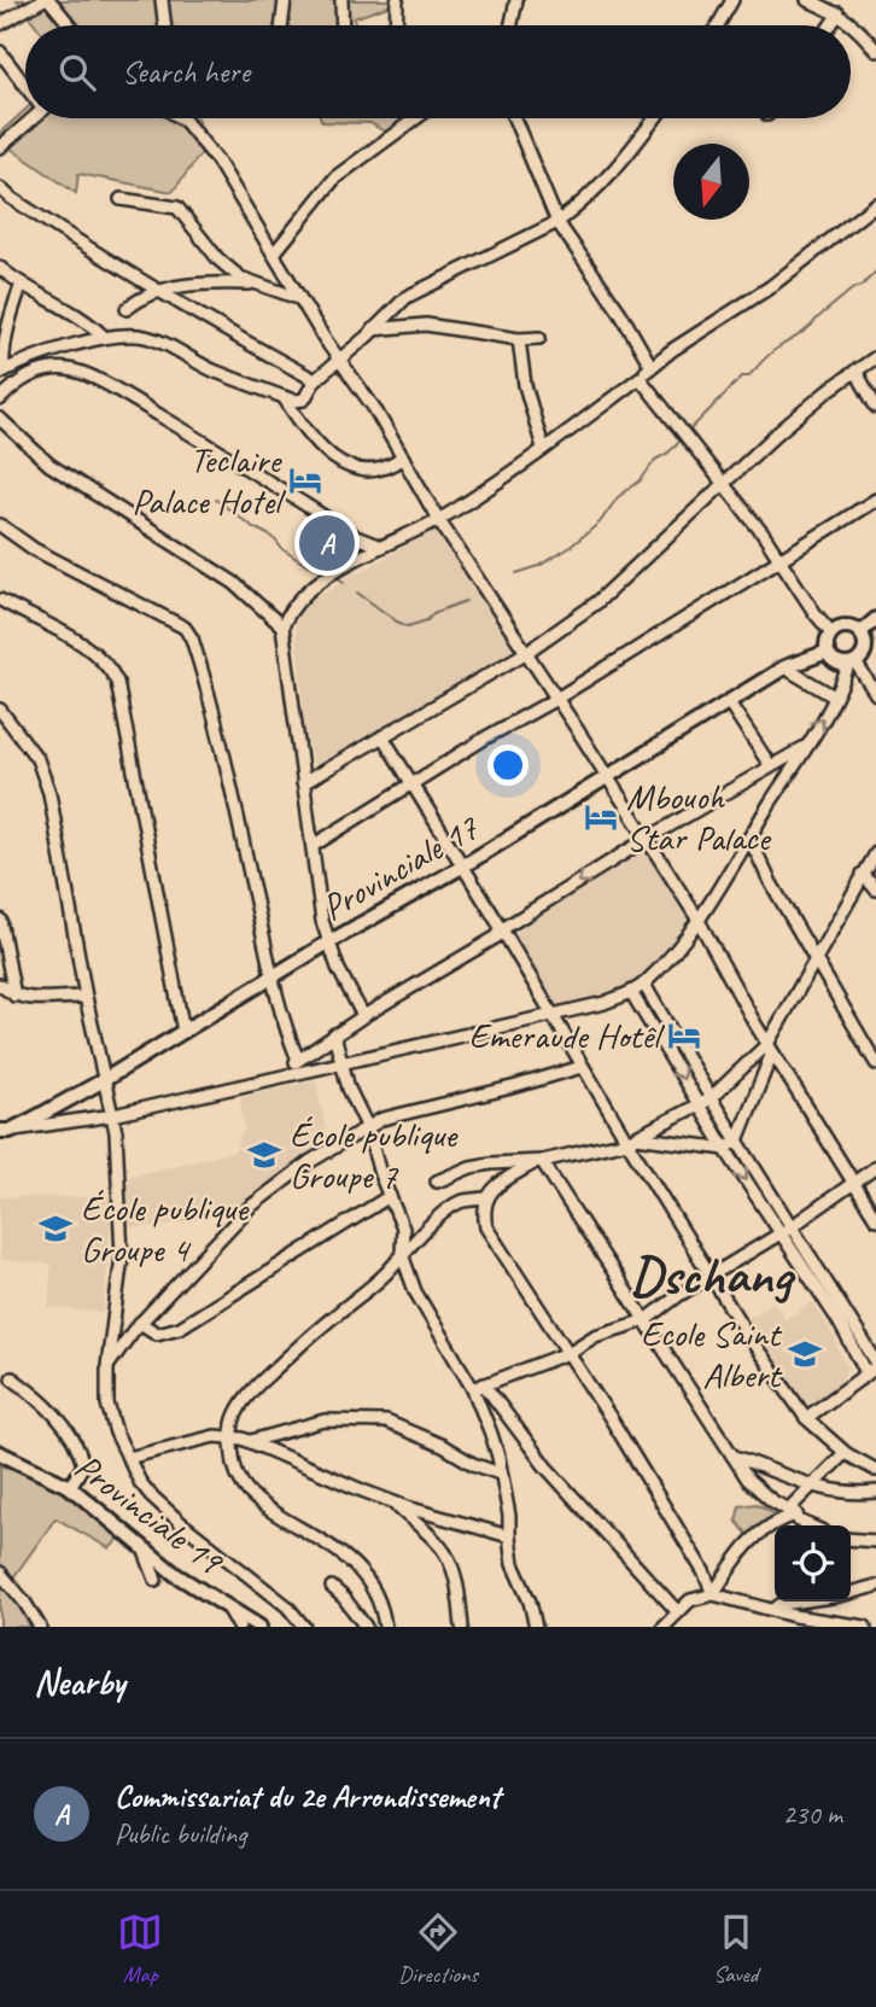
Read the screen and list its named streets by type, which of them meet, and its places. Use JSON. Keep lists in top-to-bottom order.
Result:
{
  "streets": {
    "main road": ["Provinciale 17", "Provinciale 19"]
  },
  "districts": ["Dschang"],
  "places": {
    "hotel": ["Teclaire Palace Hotel", "Mbouoh Star Palace", "Emeraude Hotêl"],
    "school or university": ["École publique Groupe 7", "École publique Groupe 4", "Ecole Saint Albert"]
  },
  "north": "bottom",
  "page": {
    "search": "Search here",
    "pins": "A",
    "heading": "Nearby",
    "list": [
      {
        "mark": "A",
        "name": "Commissariat du 2e Arrondissement",
        "note": "Public building",
        "value": "230 m"
      }
    ],
    "nav": ["Map", "Directions", "Saved"]
  }
}
